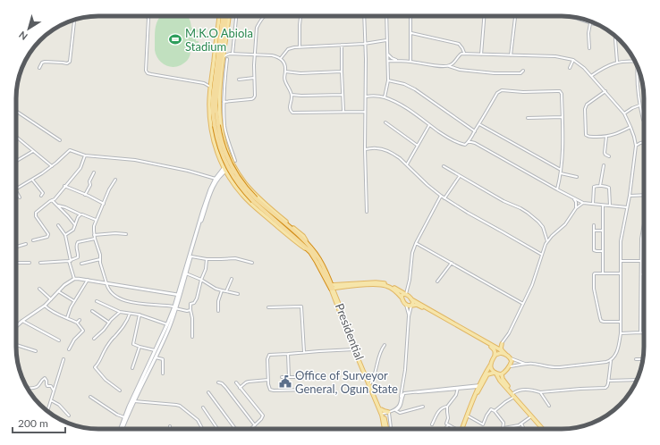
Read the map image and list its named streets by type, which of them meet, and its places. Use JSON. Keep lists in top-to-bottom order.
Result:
{
  "streets": {
    "main road": ["Presidential"]
  },
  "places": {
    "sports": ["M.K.O Abiola Stadium"],
    "public building": ["Office of Surveyor General, Ogun State"]
  },
  "scale_bar": "200 m",
  "north": "bottom left"
}
